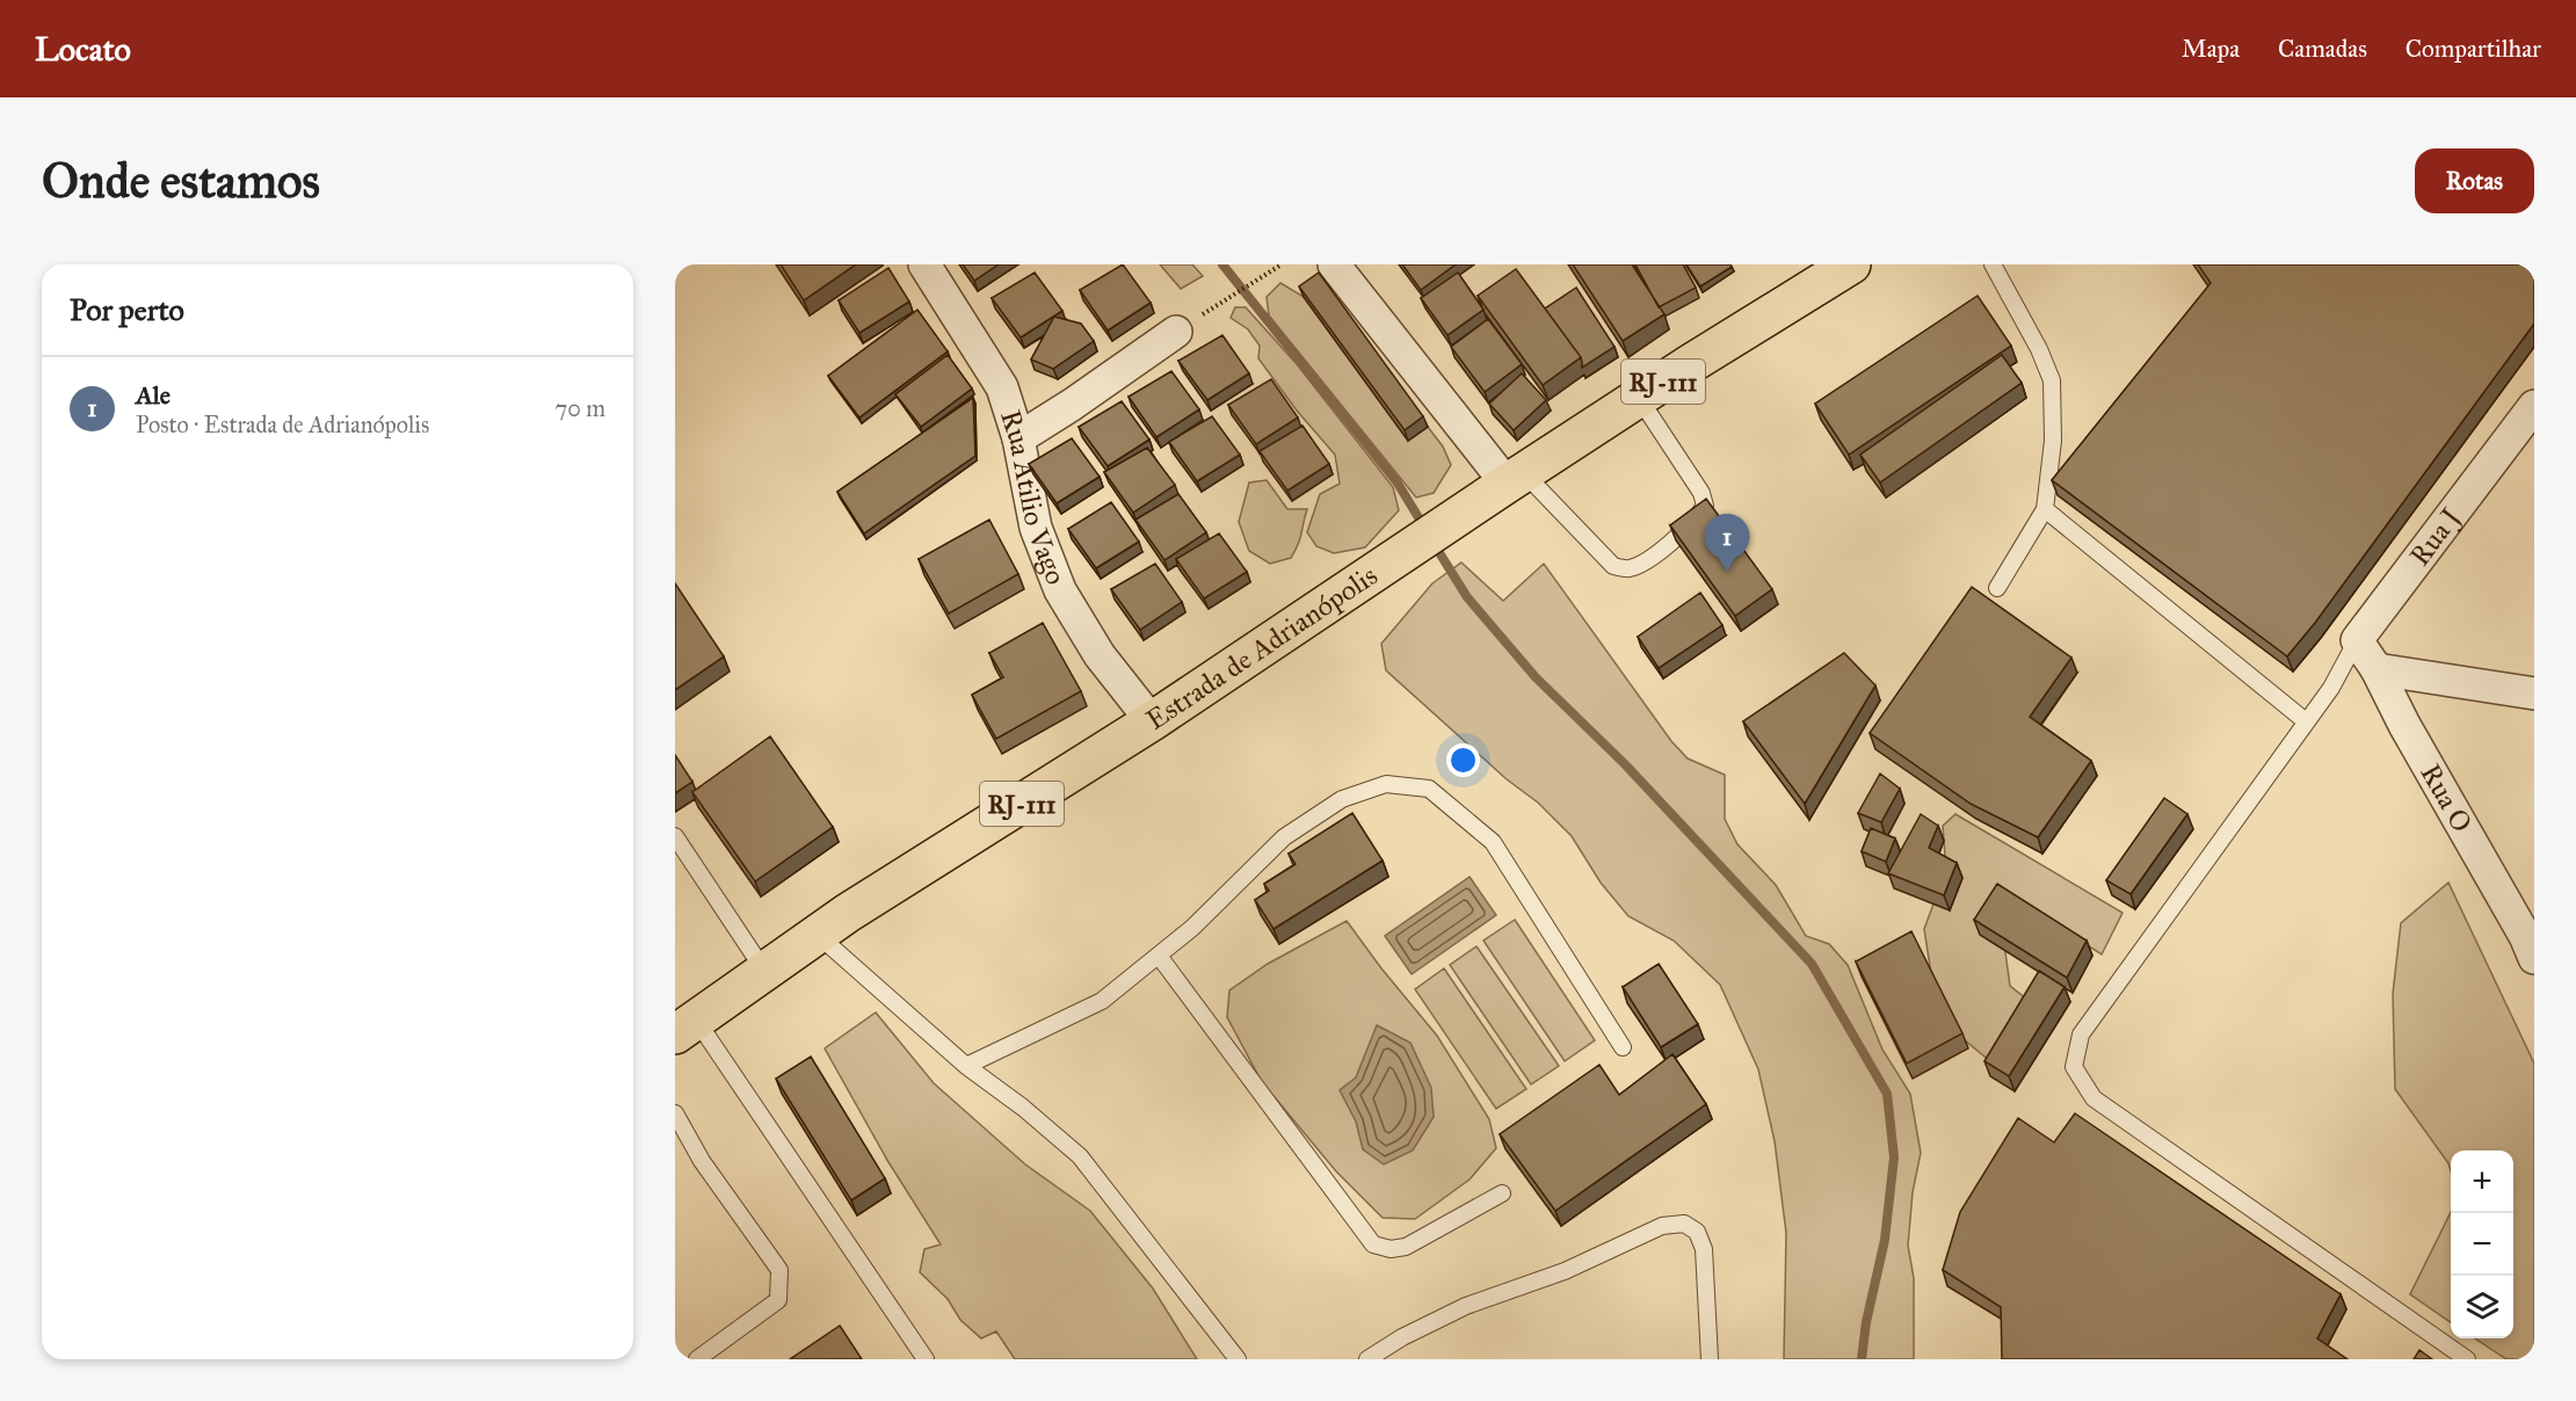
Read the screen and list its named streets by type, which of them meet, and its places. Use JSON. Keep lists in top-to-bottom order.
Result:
{
  "streets": {
    "main road": ["RJ-111", "Estrada de Adrianópolis"],
    "street": ["Rua Atilio Vago", "Rua J", "Rua O"]
  },
  "crossings": [
    ["Rua Atilio Vago", "Estrada de Adrianópolis"]
  ],
  "page": {
    "header": "Locato",
    "nav": ["Mapa", "Camadas", "Compartilhar"],
    "buttons": "Rotas",
    "title": "Onde estamos",
    "heading": "Por perto",
    "list": [
      {
        "mark": "1",
        "name": "Ale",
        "note": "Posto · Estrada de Adrianópolis",
        "value": "70 m"
      }
    ],
    "pins": "1",
    "map_buttons": ["+", "−"]
  }
}
